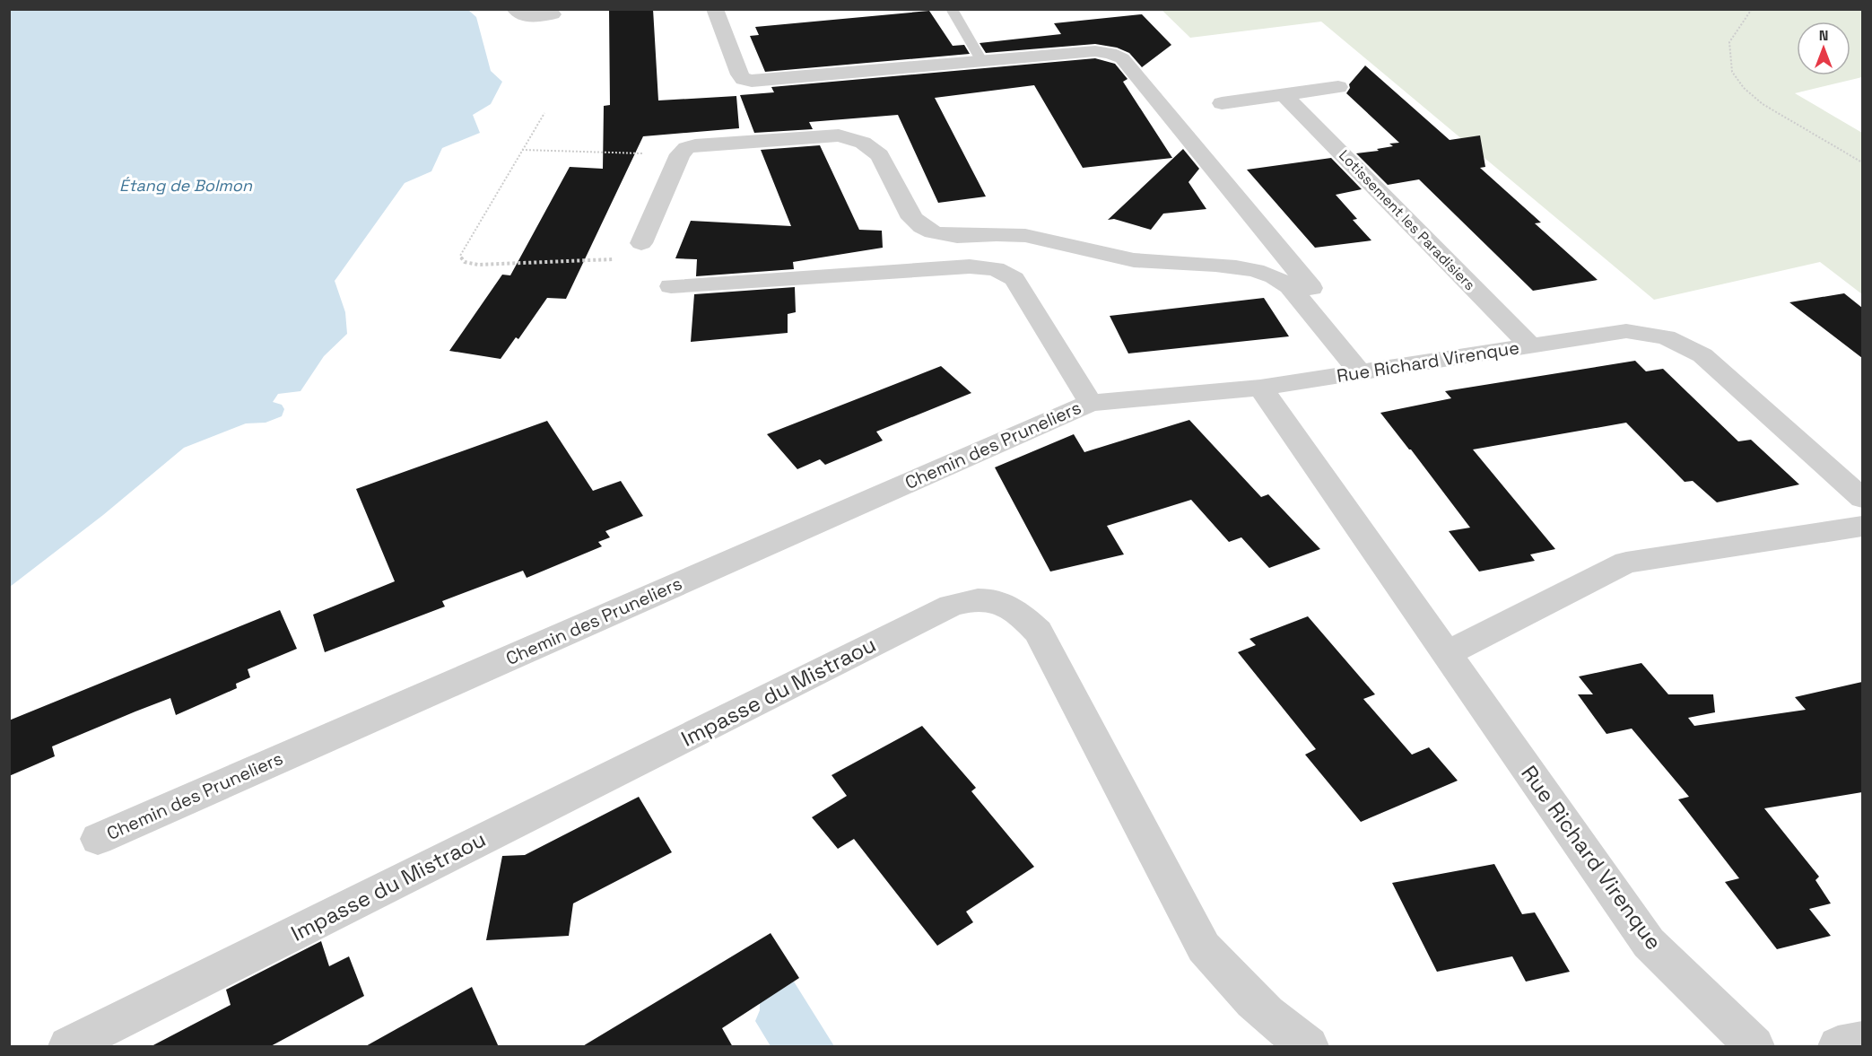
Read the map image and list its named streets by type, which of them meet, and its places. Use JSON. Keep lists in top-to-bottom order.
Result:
{
  "streets": {
    "street": [
      "Lotissement les Paradisiers",
      "Rue Richard Virenque",
      "Chemin des Pruneliers",
      "Impasse du Mistraou"
    ]
  },
  "crossings": [
    ["Lotissement les Paradisiers", "Rue Richard Virenque"],
    ["Rue Richard Virenque", "Chemin des Pruneliers"]
  ],
  "water": ["Étang de Bolmon"],
  "north": "top"
}
